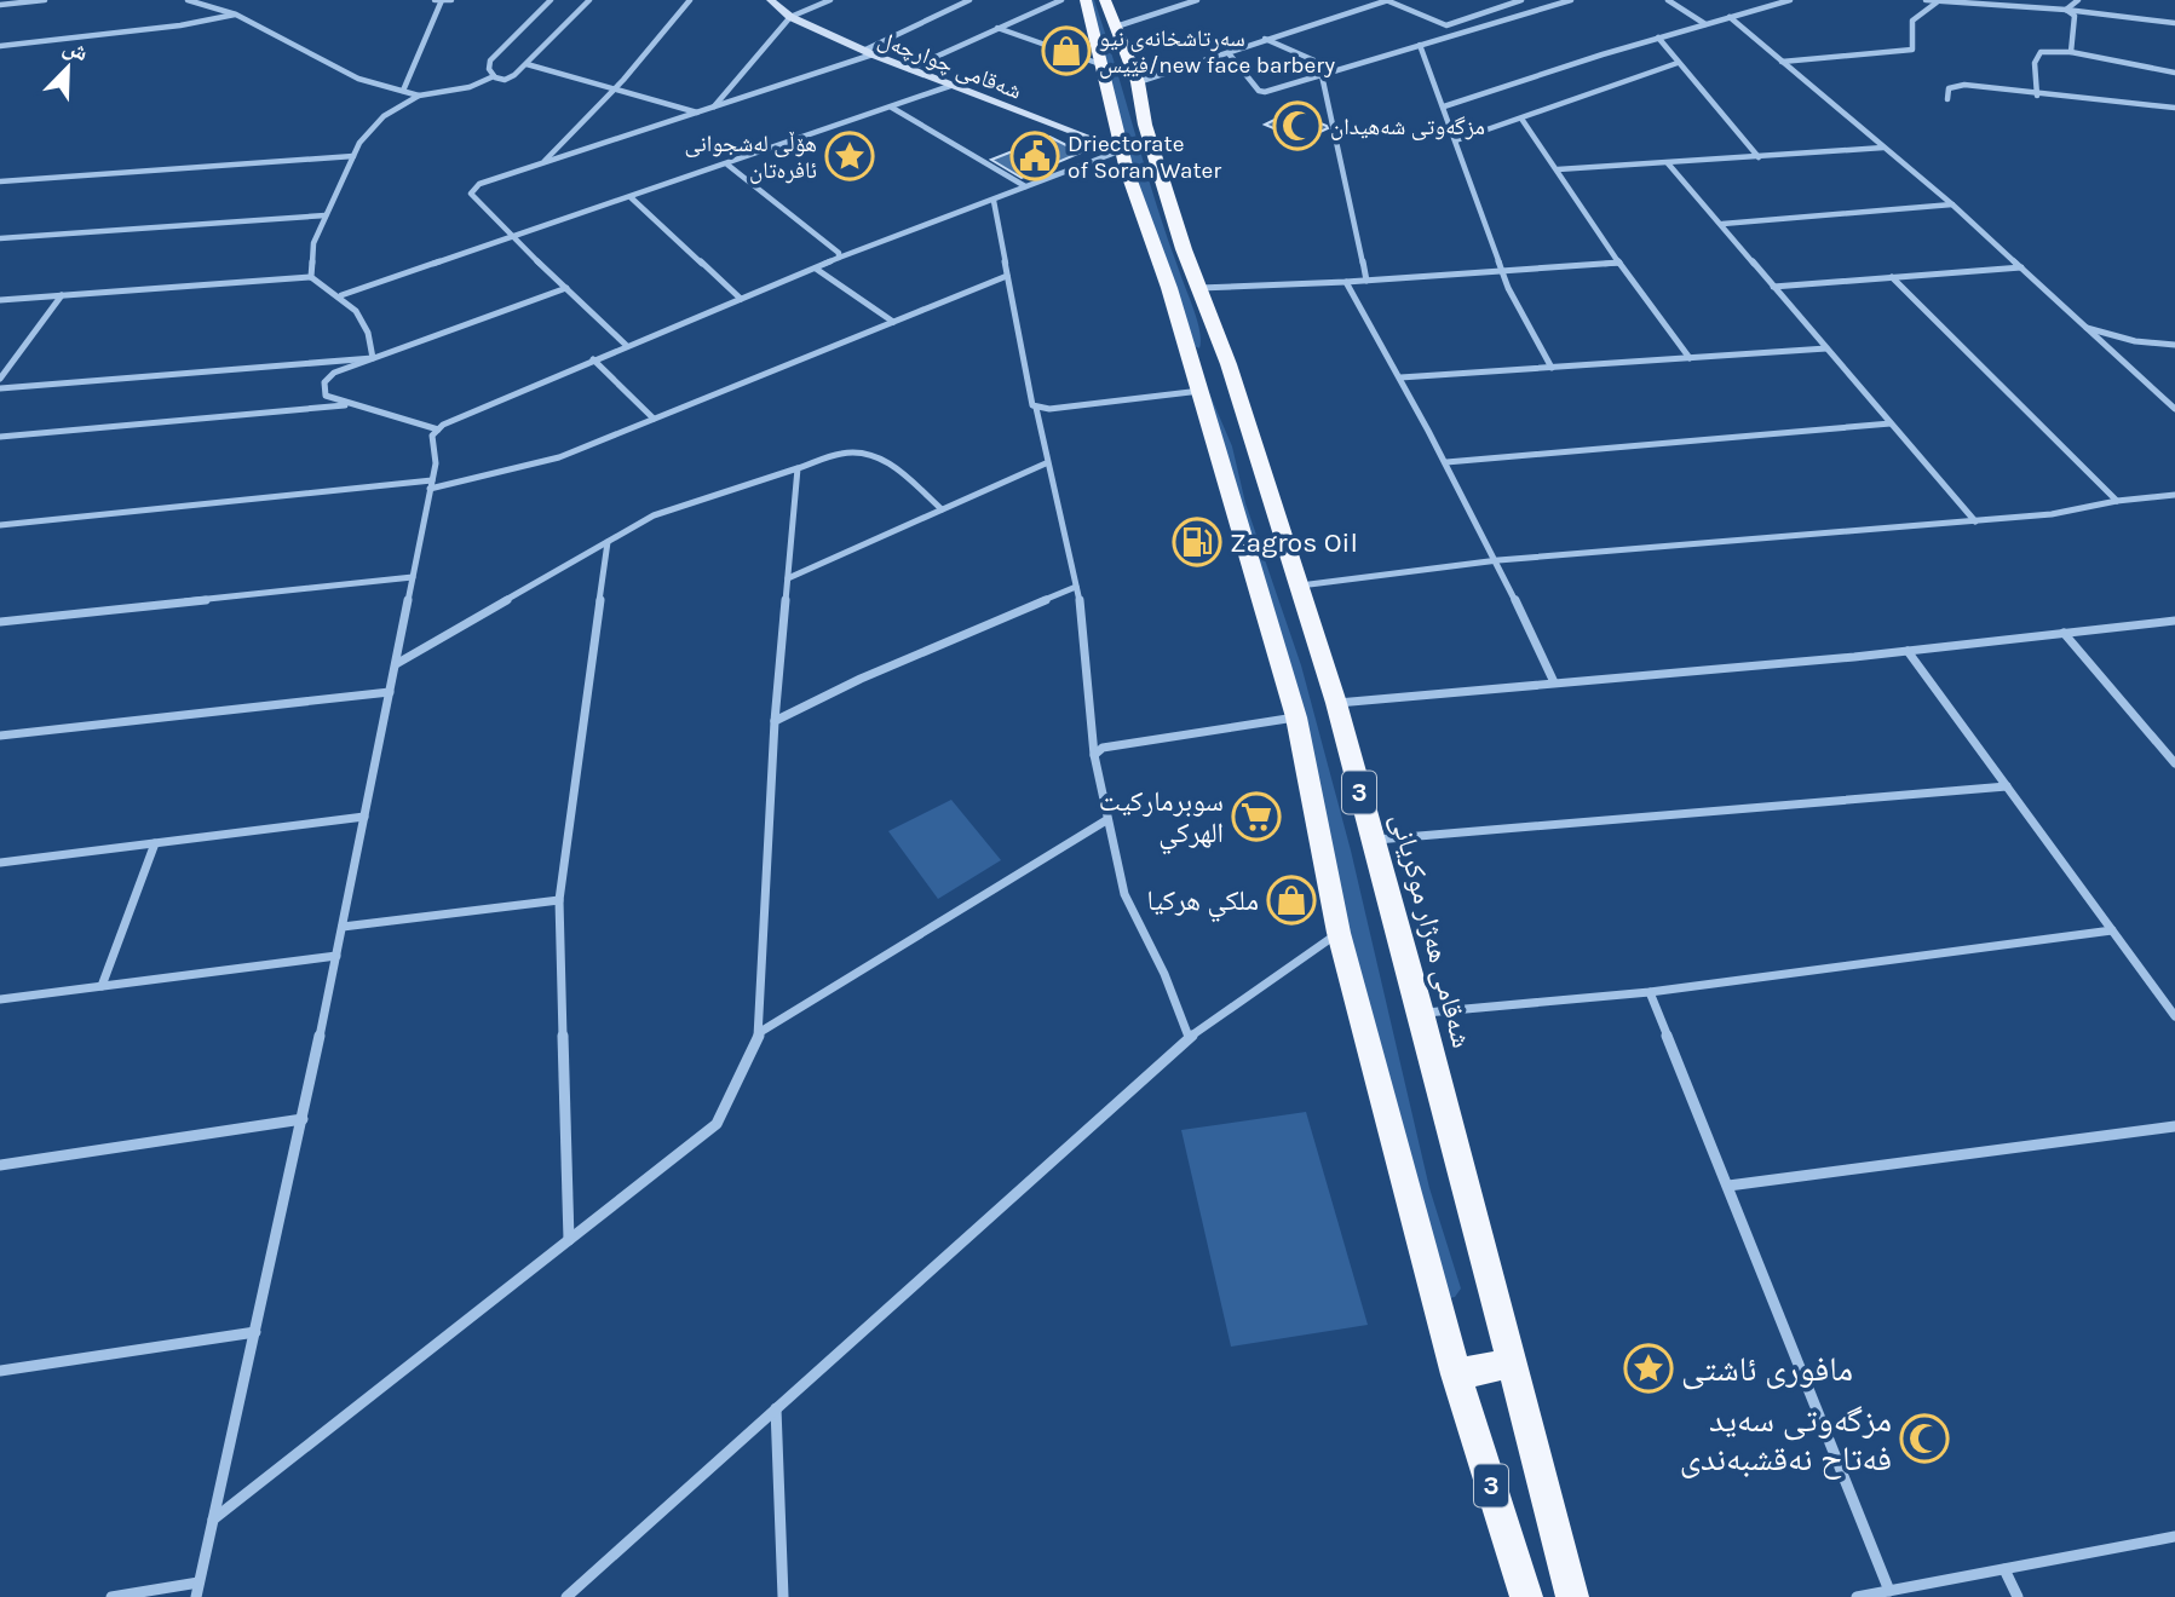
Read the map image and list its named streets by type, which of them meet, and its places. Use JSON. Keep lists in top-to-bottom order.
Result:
{
  "streets": {
    "highway": ["3", "شەقامی ھەژار موکریانی"],
    "main road": ["شەقامی چوارچەل"]
  },
  "crossings": [
    ["شەقامی چوارچەل", "3"]
  ],
  "places": {
    "shop": ["سەرتاشخانەی نیو فێیس/new face barbery", "ملكي هركيا"],
    "mosque": ["مزگەوتی شەهیدان", "مزگەوتی سەید فەتاح نەقشبەندی"],
    "place": ["هۆڵی لەشجوانی ئافرەتان", "مافوری ئاشتی"],
    "public building": ["Driectorate of Soran Water"],
    "fuel station": ["Zagros Oil"],
    "supermarket": ["سوبرماركيت الهركي"]
  },
  "north": "top right"
}
